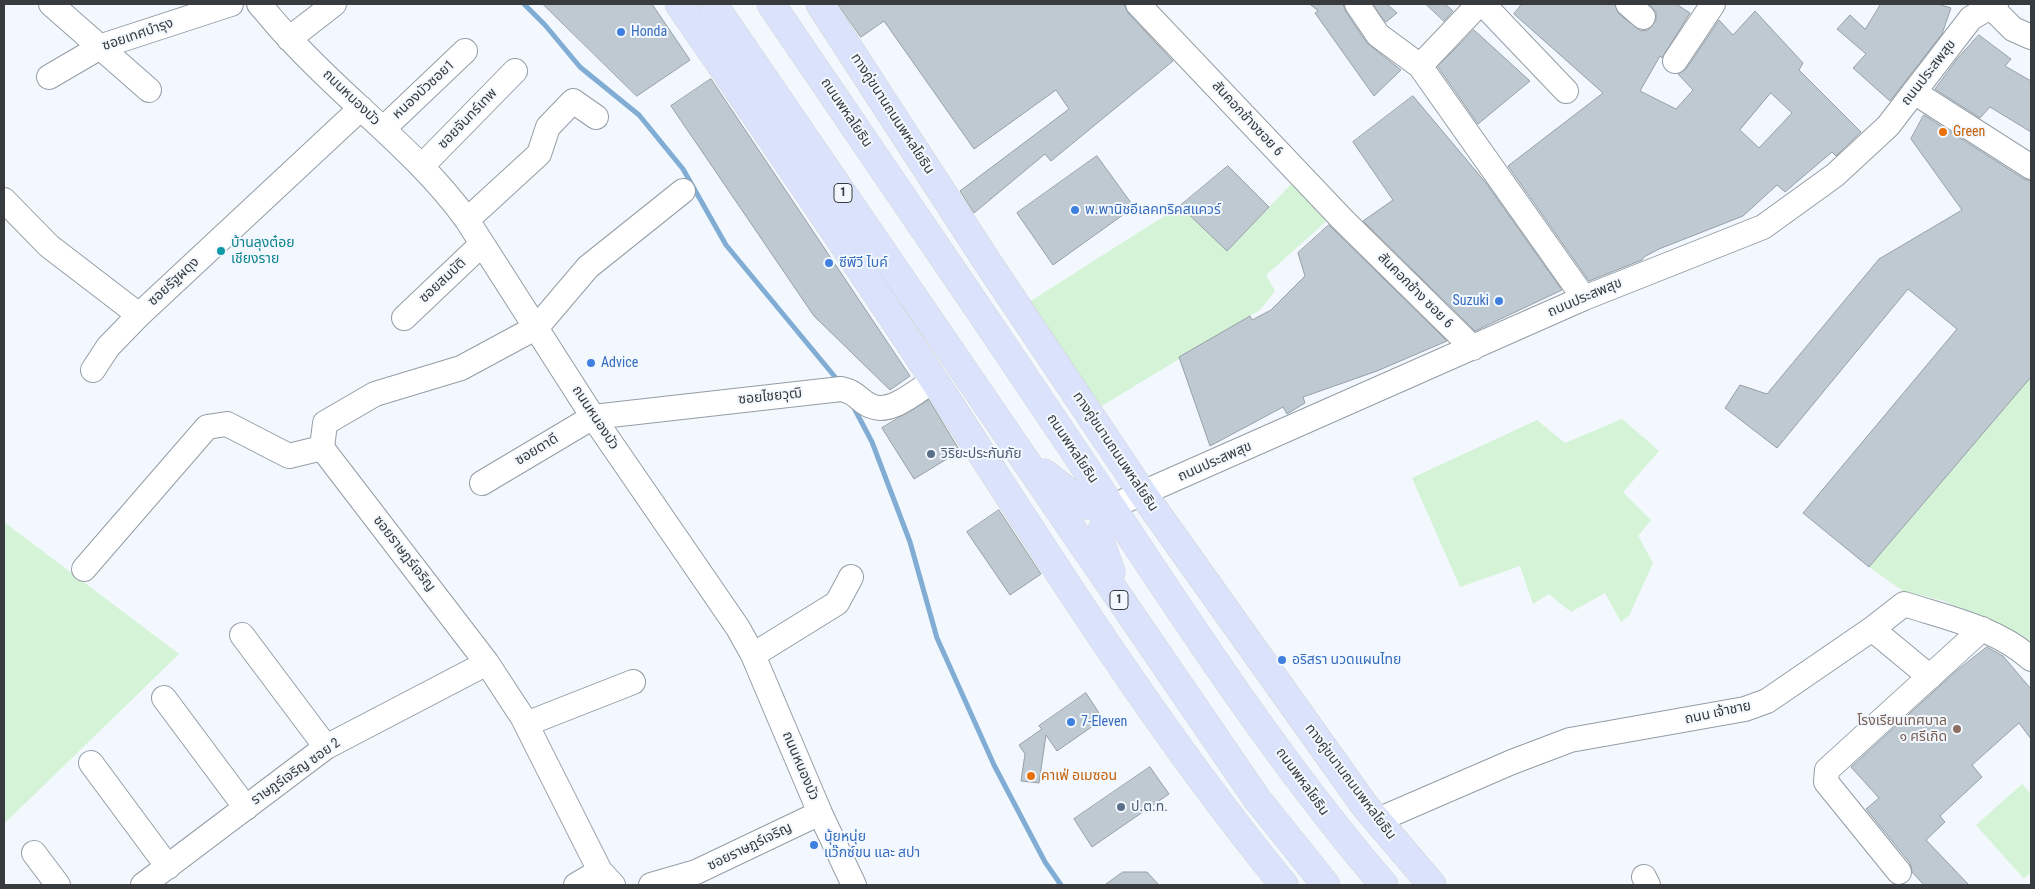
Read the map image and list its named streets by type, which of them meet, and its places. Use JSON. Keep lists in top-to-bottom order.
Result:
{
  "streets": {
    "main road": ["ถนนพหลโยธิน", "ทางคู่ขนานถนนพหลโยธิน", "1"],
    "street": [
      "ซอยเทศบำรุง",
      "ถนนประสพสุข",
      "หนองบัวซอย1",
      "ถนนหนองบัว",
      "ซอยจันทร์เทพ",
      "สันคอกช้างซอย 6",
      "ซอยสมบัติ",
      "ซอยรัฐผดุง",
      "สันคอกช้าง ซอย 6",
      "ซอยไชยวุฒิ",
      "ซอยตาดี",
      "ซอยราษฎร์เจริญ",
      "ถนน เจ้าชาย",
      "ราษฎร์เจริญ ซอย 2"
    ]
  },
  "crossings": [
    ["ถนนประสพสุข", "ถนนพหลโยธิน"],
    ["ถนนประสพสุข", "ทางคู่ขนานถนนพหลโยธิน"],
    ["ถนนประสพสุข", "สันคอกช้าง ซอย 6"],
    ["หนองบัวซอย1", "ถนนหนองบัว"],
    ["ถนนหนองบัว", "ซอยจันทร์เทพ"],
    ["ถนนหนองบัว", "ซอยสมบัติ"],
    ["ถนนหนองบัว", "ซอยรัฐผดุง"],
    ["ถนนหนองบัว", "ซอยไชยวุฒิ"],
    ["ถนนหนองบัว", "ซอยตาดี"],
    ["ถนนหนองบัว", "ซอยราษฎร์เจริญ"],
    ["ทางคู่ขนานถนนพหลโยธิน", "ถนน เจ้าชาย"],
    ["สันคอกช้างซอย 6", "สันคอกช้าง ซอย 6"],
    ["1", "ซอยไชยวุฒิ"],
    ["ซอยไชยวุฒิ", "ซอยตาดี"],
    ["ซอยราษฎร์เจริญ", "ราษฎร์เจริญ ซอย 2"]
  ],
  "places": [
    "Honda",
    "Green",
    "พ.พานิชอีเลคทริคสแควร์",
    "บ้านลุงต๋อย เชียงราย",
    "ซีพีวี ไบค์",
    "Suzuki",
    "Advice",
    "วิริยะประกันภัย",
    "อริสรา นวดแผนไทย",
    "7-Eleven",
    "โรงเรียนเทศบาล ๑ ศรีเกิด",
    "คาเฟ่ อเมซอน",
    "ป.ต.ท.",
    "นุ้ยหนุ่ย แว๊กซ์ขน และ สปา"
  ]
}
